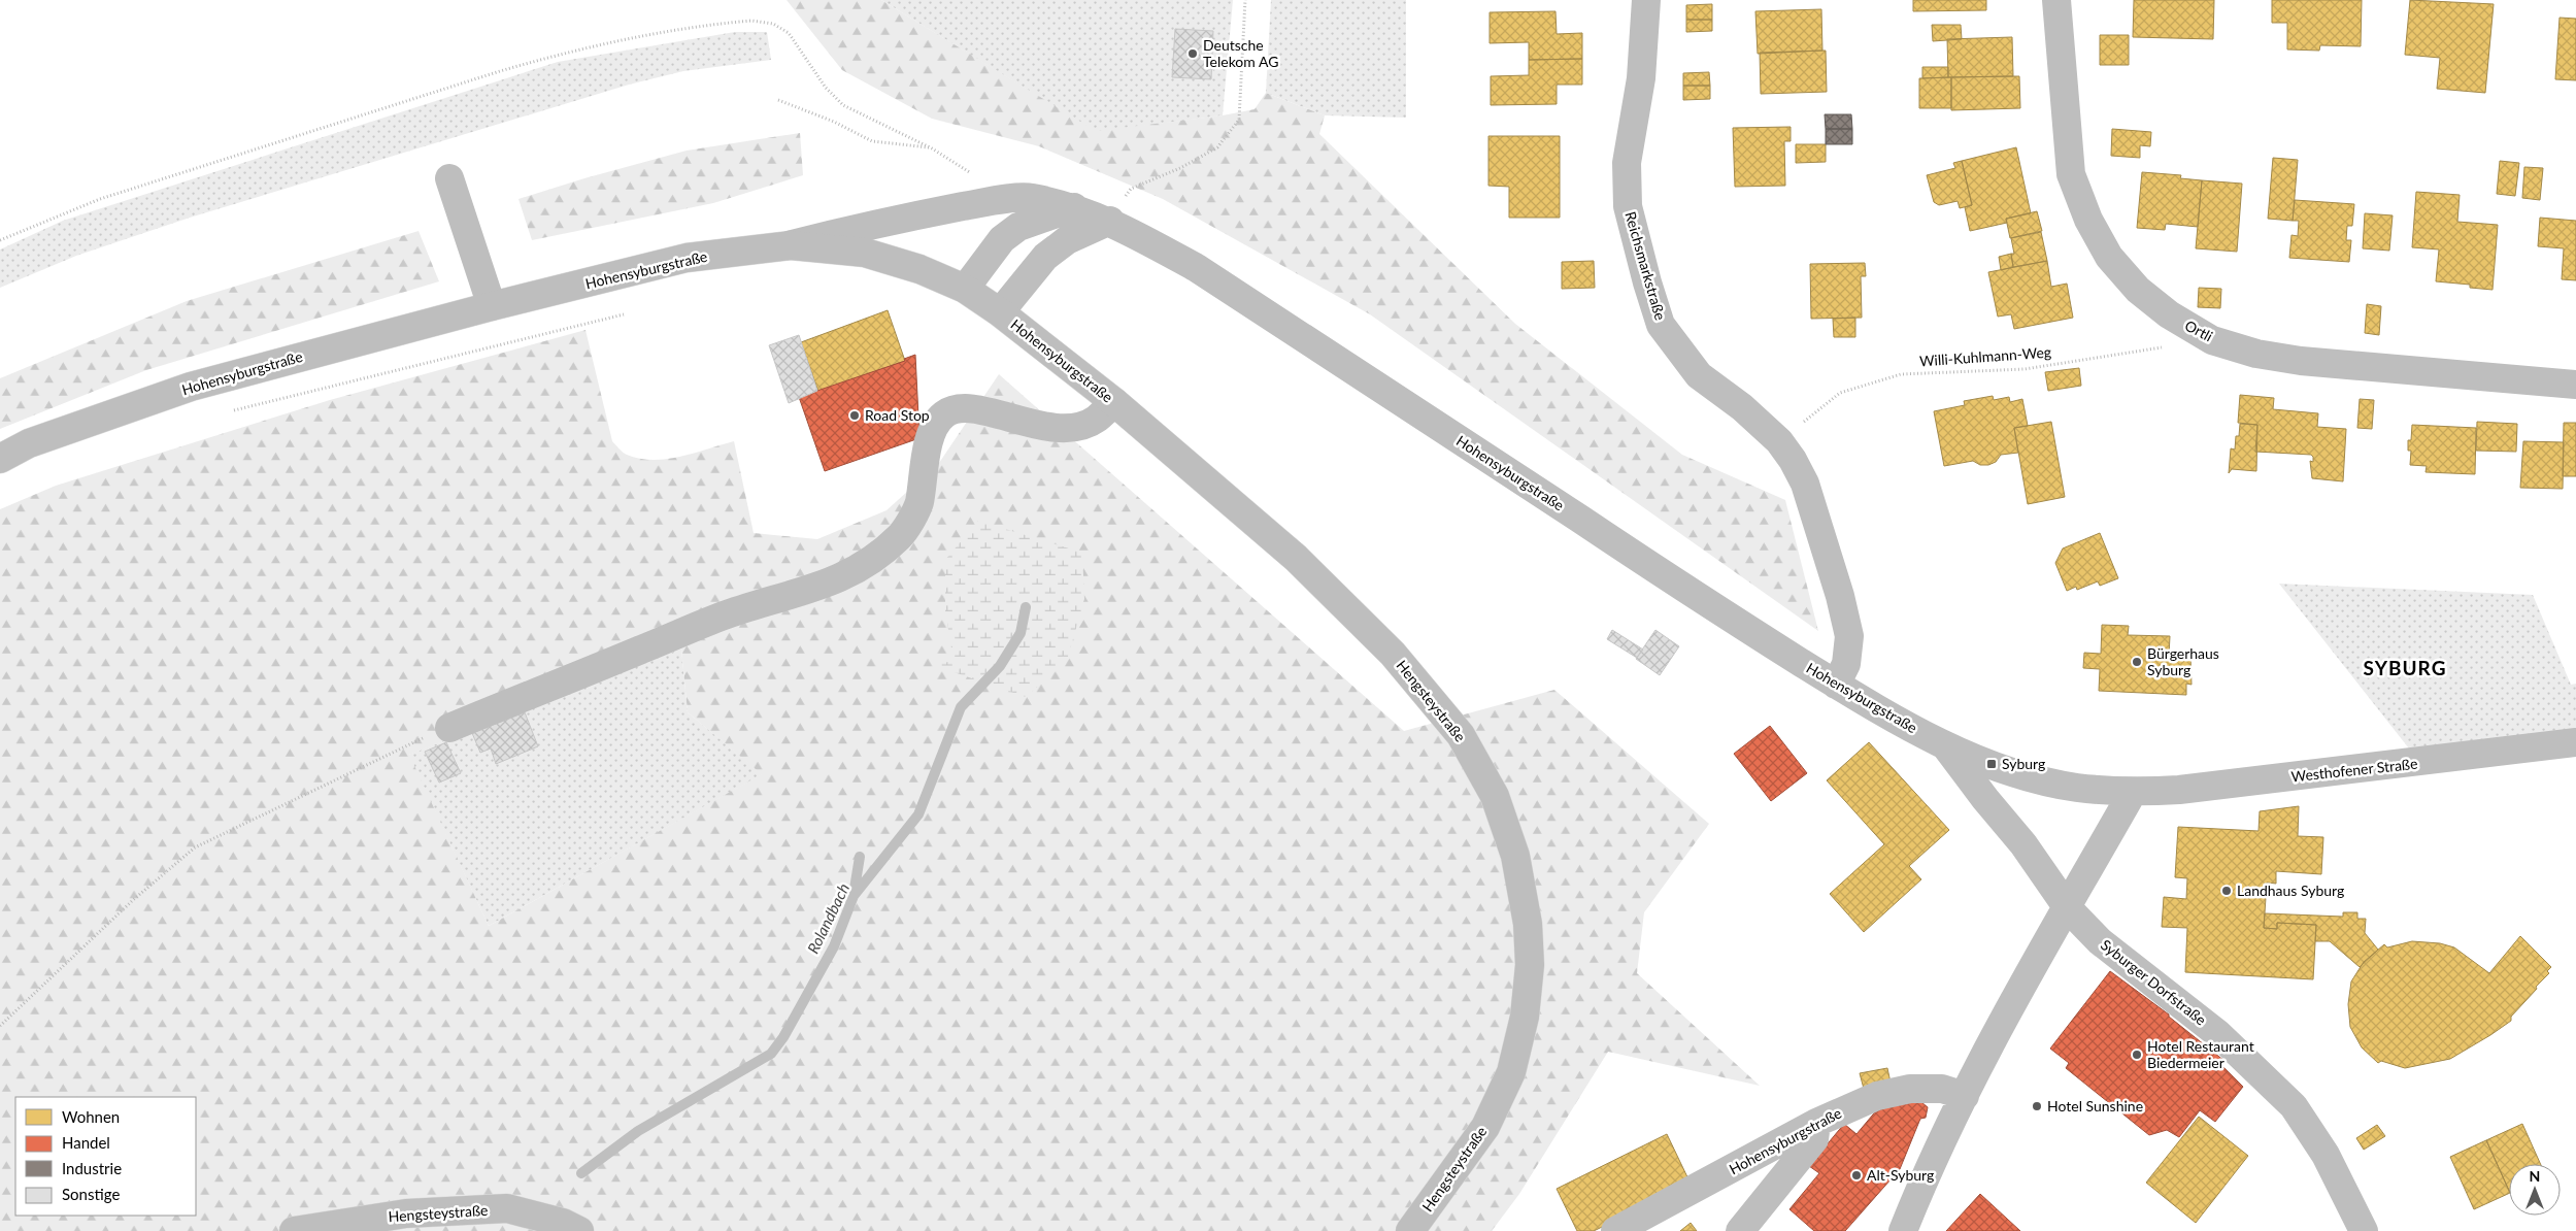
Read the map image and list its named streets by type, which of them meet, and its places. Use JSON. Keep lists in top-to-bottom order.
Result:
{
  "streets": {
    "street": [
      "Reichsmarkstraße",
      "Hohensyburgstraße",
      "Ortli",
      "Hengsteystraße",
      "Westhofener Straße",
      "Syburger Dorfstraße"
    ],
    "path": ["Willi-Kuhlmann-Weg"]
  },
  "crossings": [
    ["Reichsmarkstraße", "Hohensyburgstraße"],
    ["Reichsmarkstraße", "Willi-Kuhlmann-Weg"],
    ["Hohensyburgstraße", "Hengsteystraße"],
    ["Hohensyburgstraße", "Westhofener Straße"],
    ["Hohensyburgstraße", "Syburger Dorfstraße"]
  ],
  "districts": ["SYBURG"],
  "water": ["Rolandbach"],
  "places": {
    "other": [
      "Deutsche Telekom AG",
      "Road Stop",
      "Bürgerhaus Syburg",
      "Landhaus Syburg",
      "Hotel Restaurant Biedermeier",
      "Hotel Sunshine",
      "Alt-Syburg"
    ],
    "transit": ["Syburg"]
  },
  "legend": [
    "Wohnen",
    "Handel",
    "Industrie",
    "Sonstige"
  ],
  "north": "top"
}
